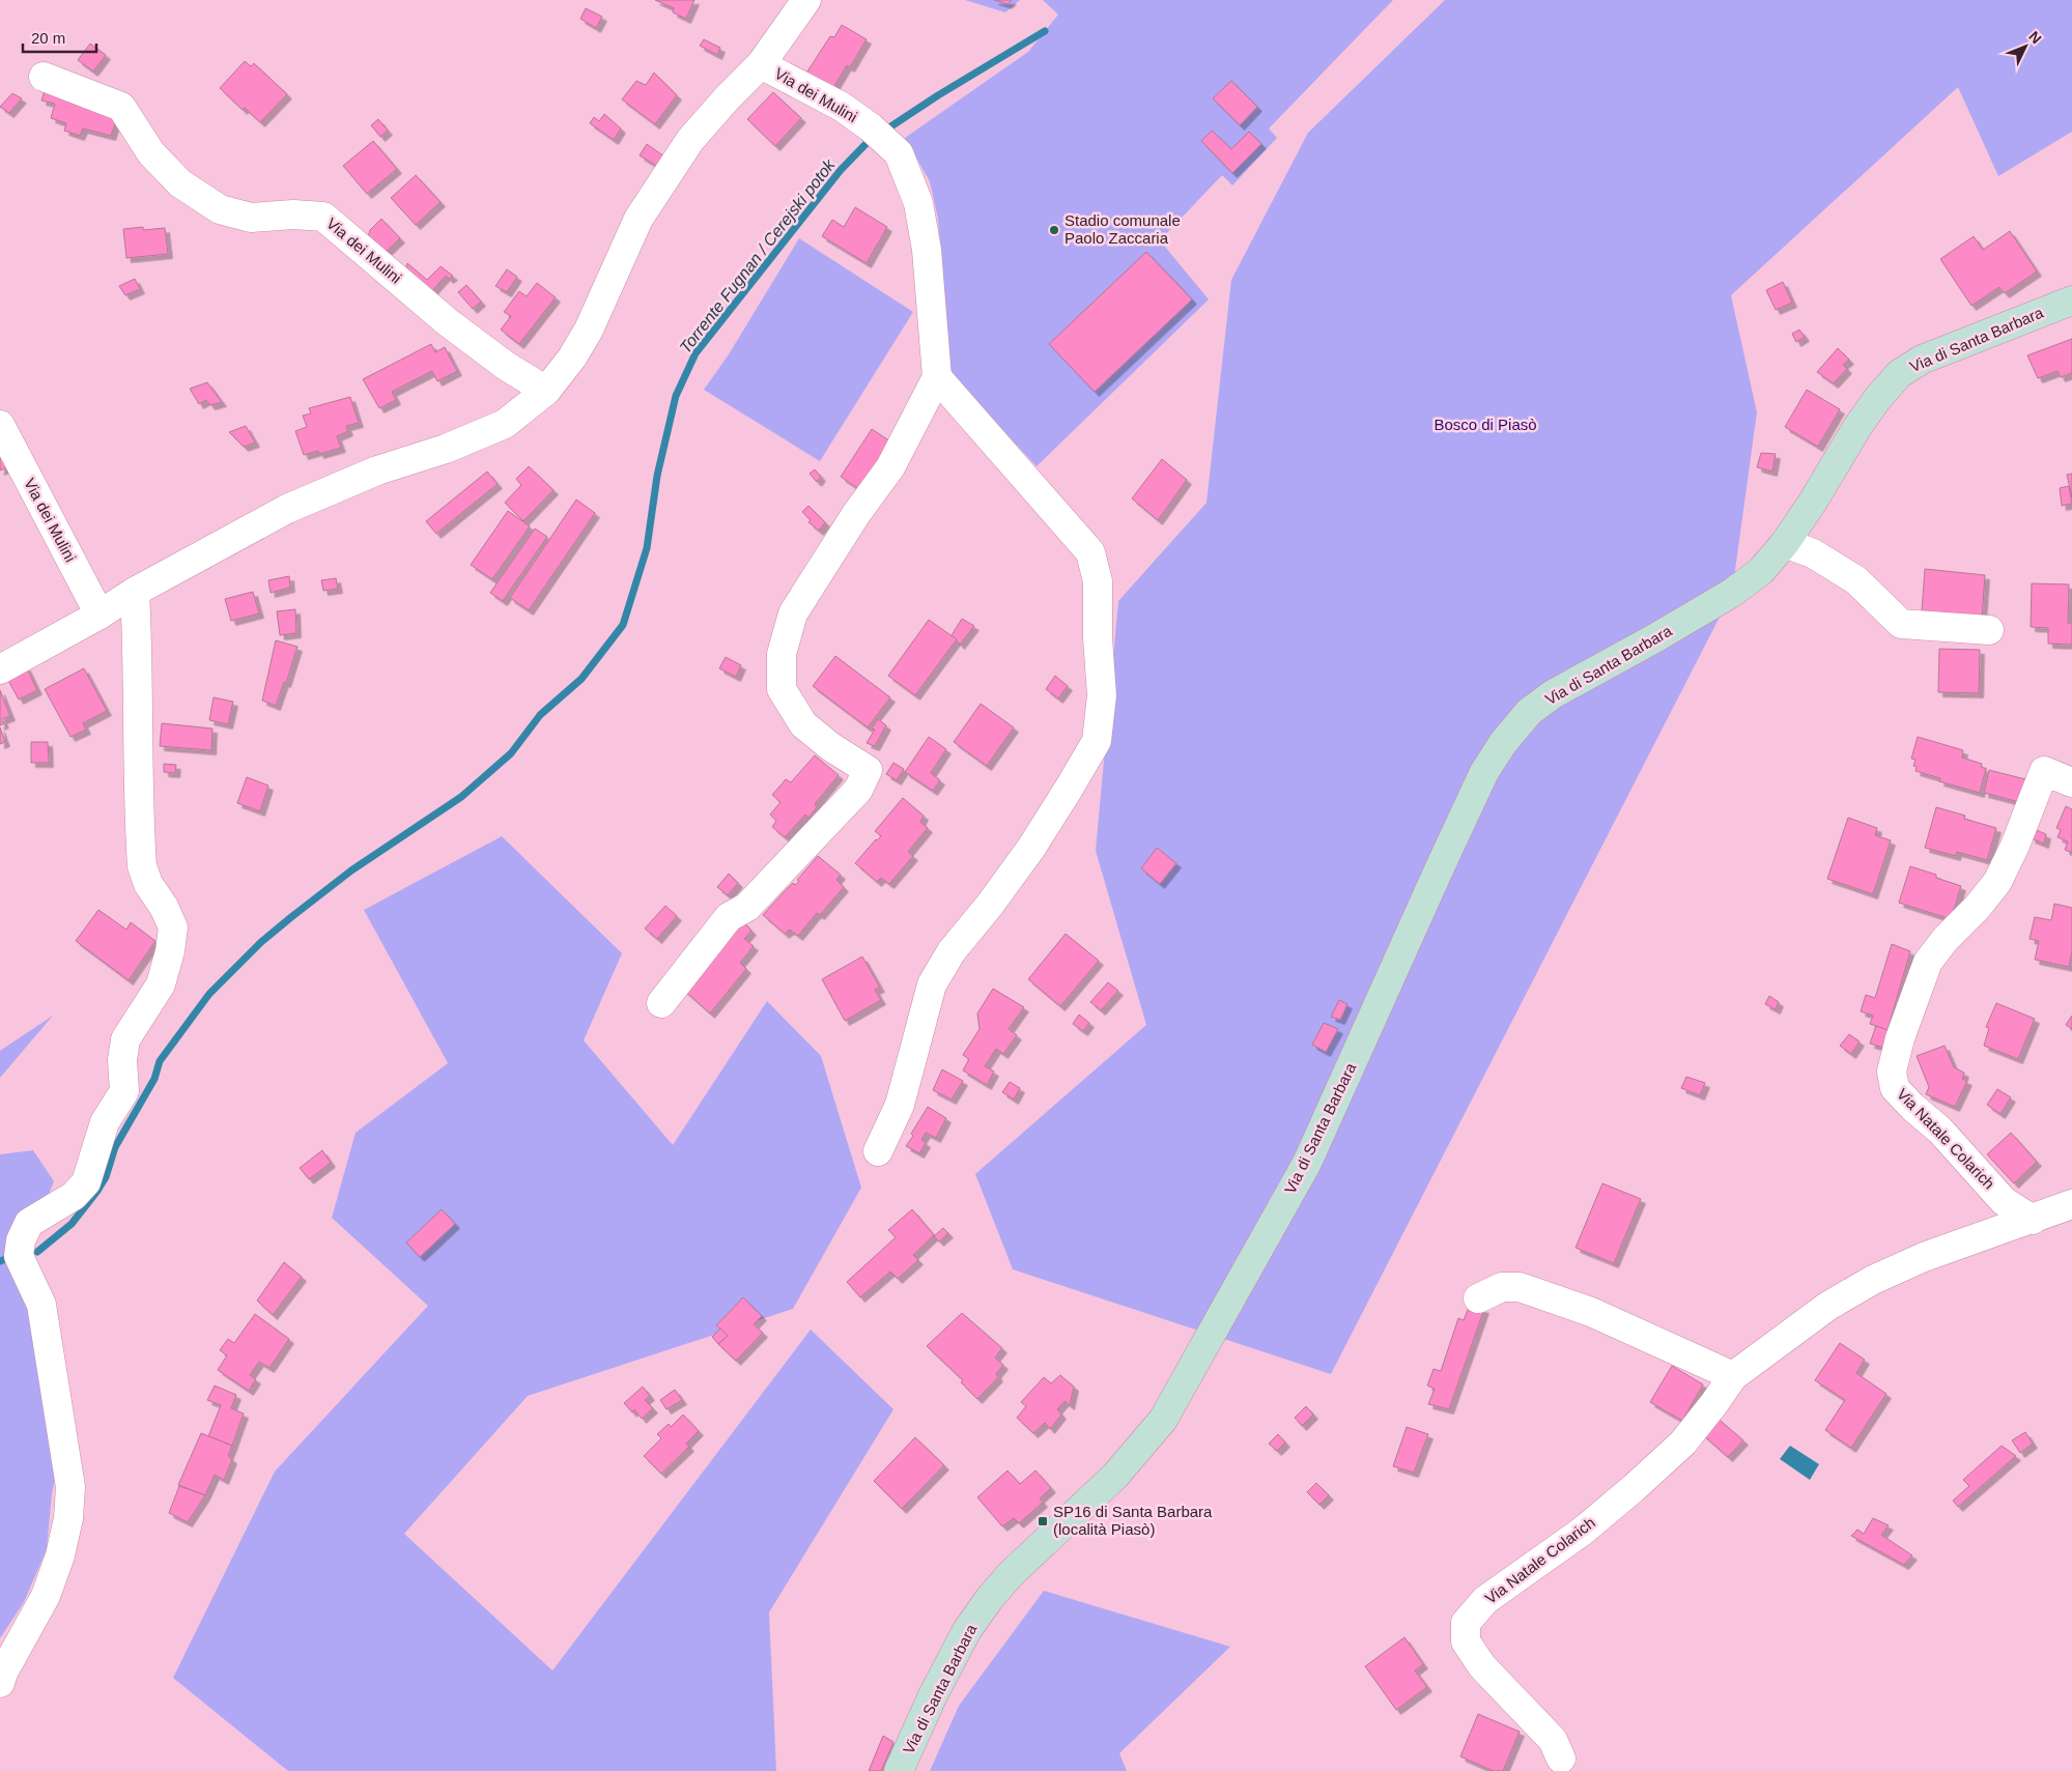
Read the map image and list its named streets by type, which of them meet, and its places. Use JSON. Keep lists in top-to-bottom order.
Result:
{
  "streets": {
    "street": ["Via dei Mulini", "Via di Santa Barbara", "Via Natale Colarich"]
  },
  "water": ["Torrente Fugnan / Cerejski potok"],
  "parks": ["Bosco di Piasò"],
  "places": {
    "other": ["Stadio comunale Paolo Zaccaria"],
    "transit": ["SP16 di Santa Barbara (località Piasò)"]
  },
  "scale_bar": "20 m",
  "north": "top right"
}
